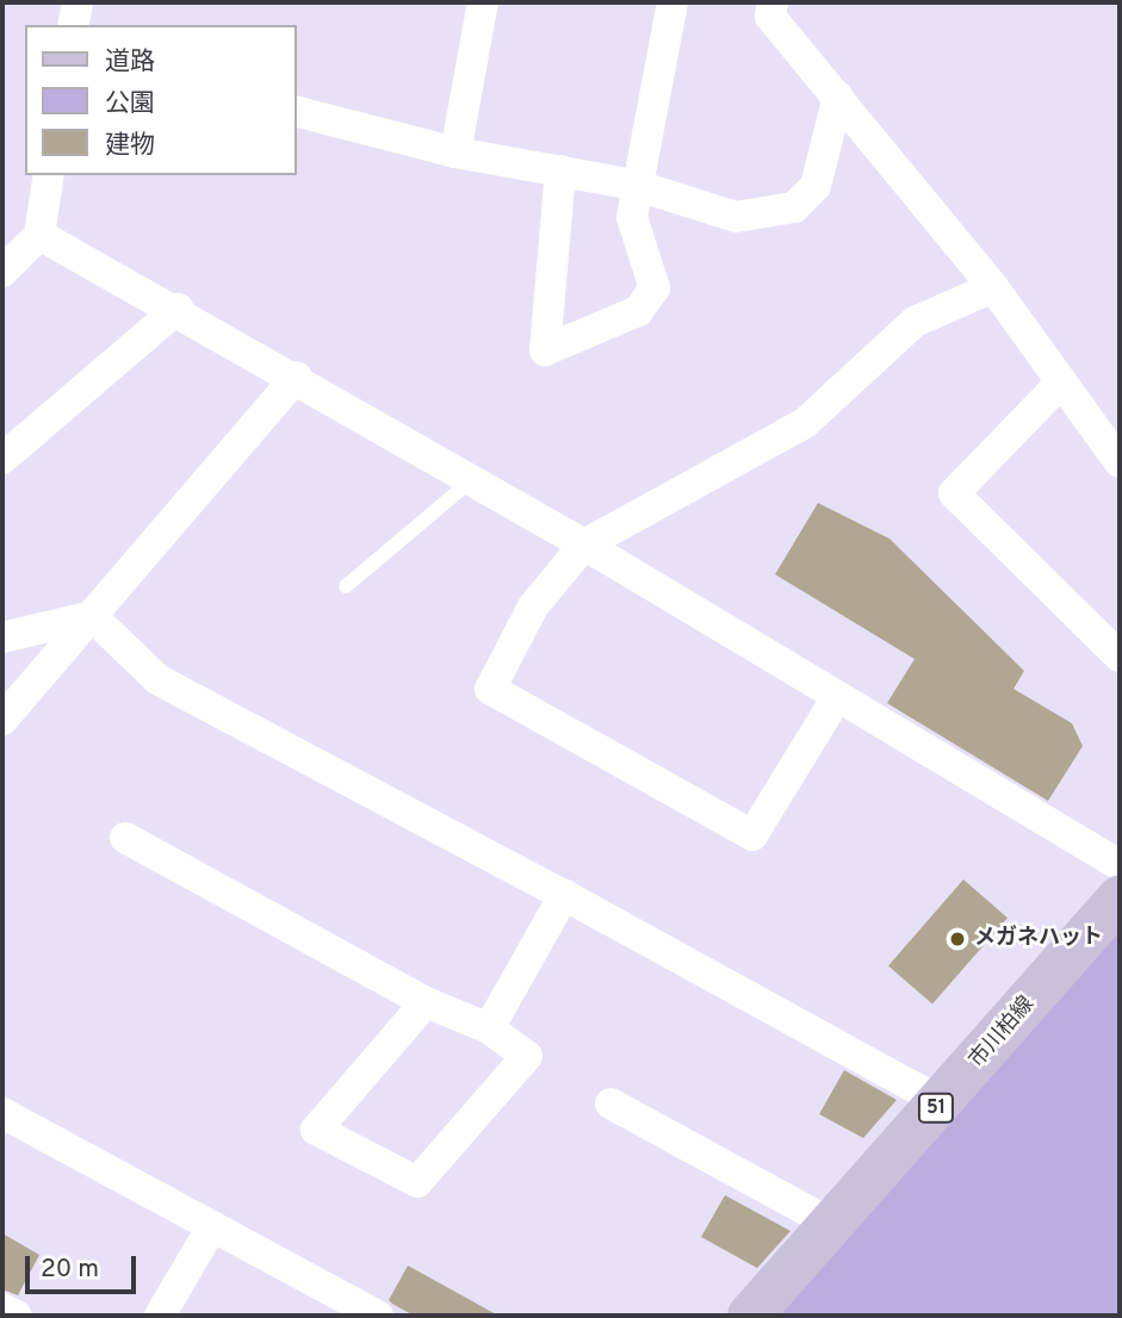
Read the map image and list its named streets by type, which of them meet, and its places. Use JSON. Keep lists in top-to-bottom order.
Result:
{
  "streets": {
    "main road": ["市川柏線", "51"]
  },
  "places": ["メガネハット"],
  "legend": ["道路", "公園", "建物"],
  "scale_bar": "20 m"
}
